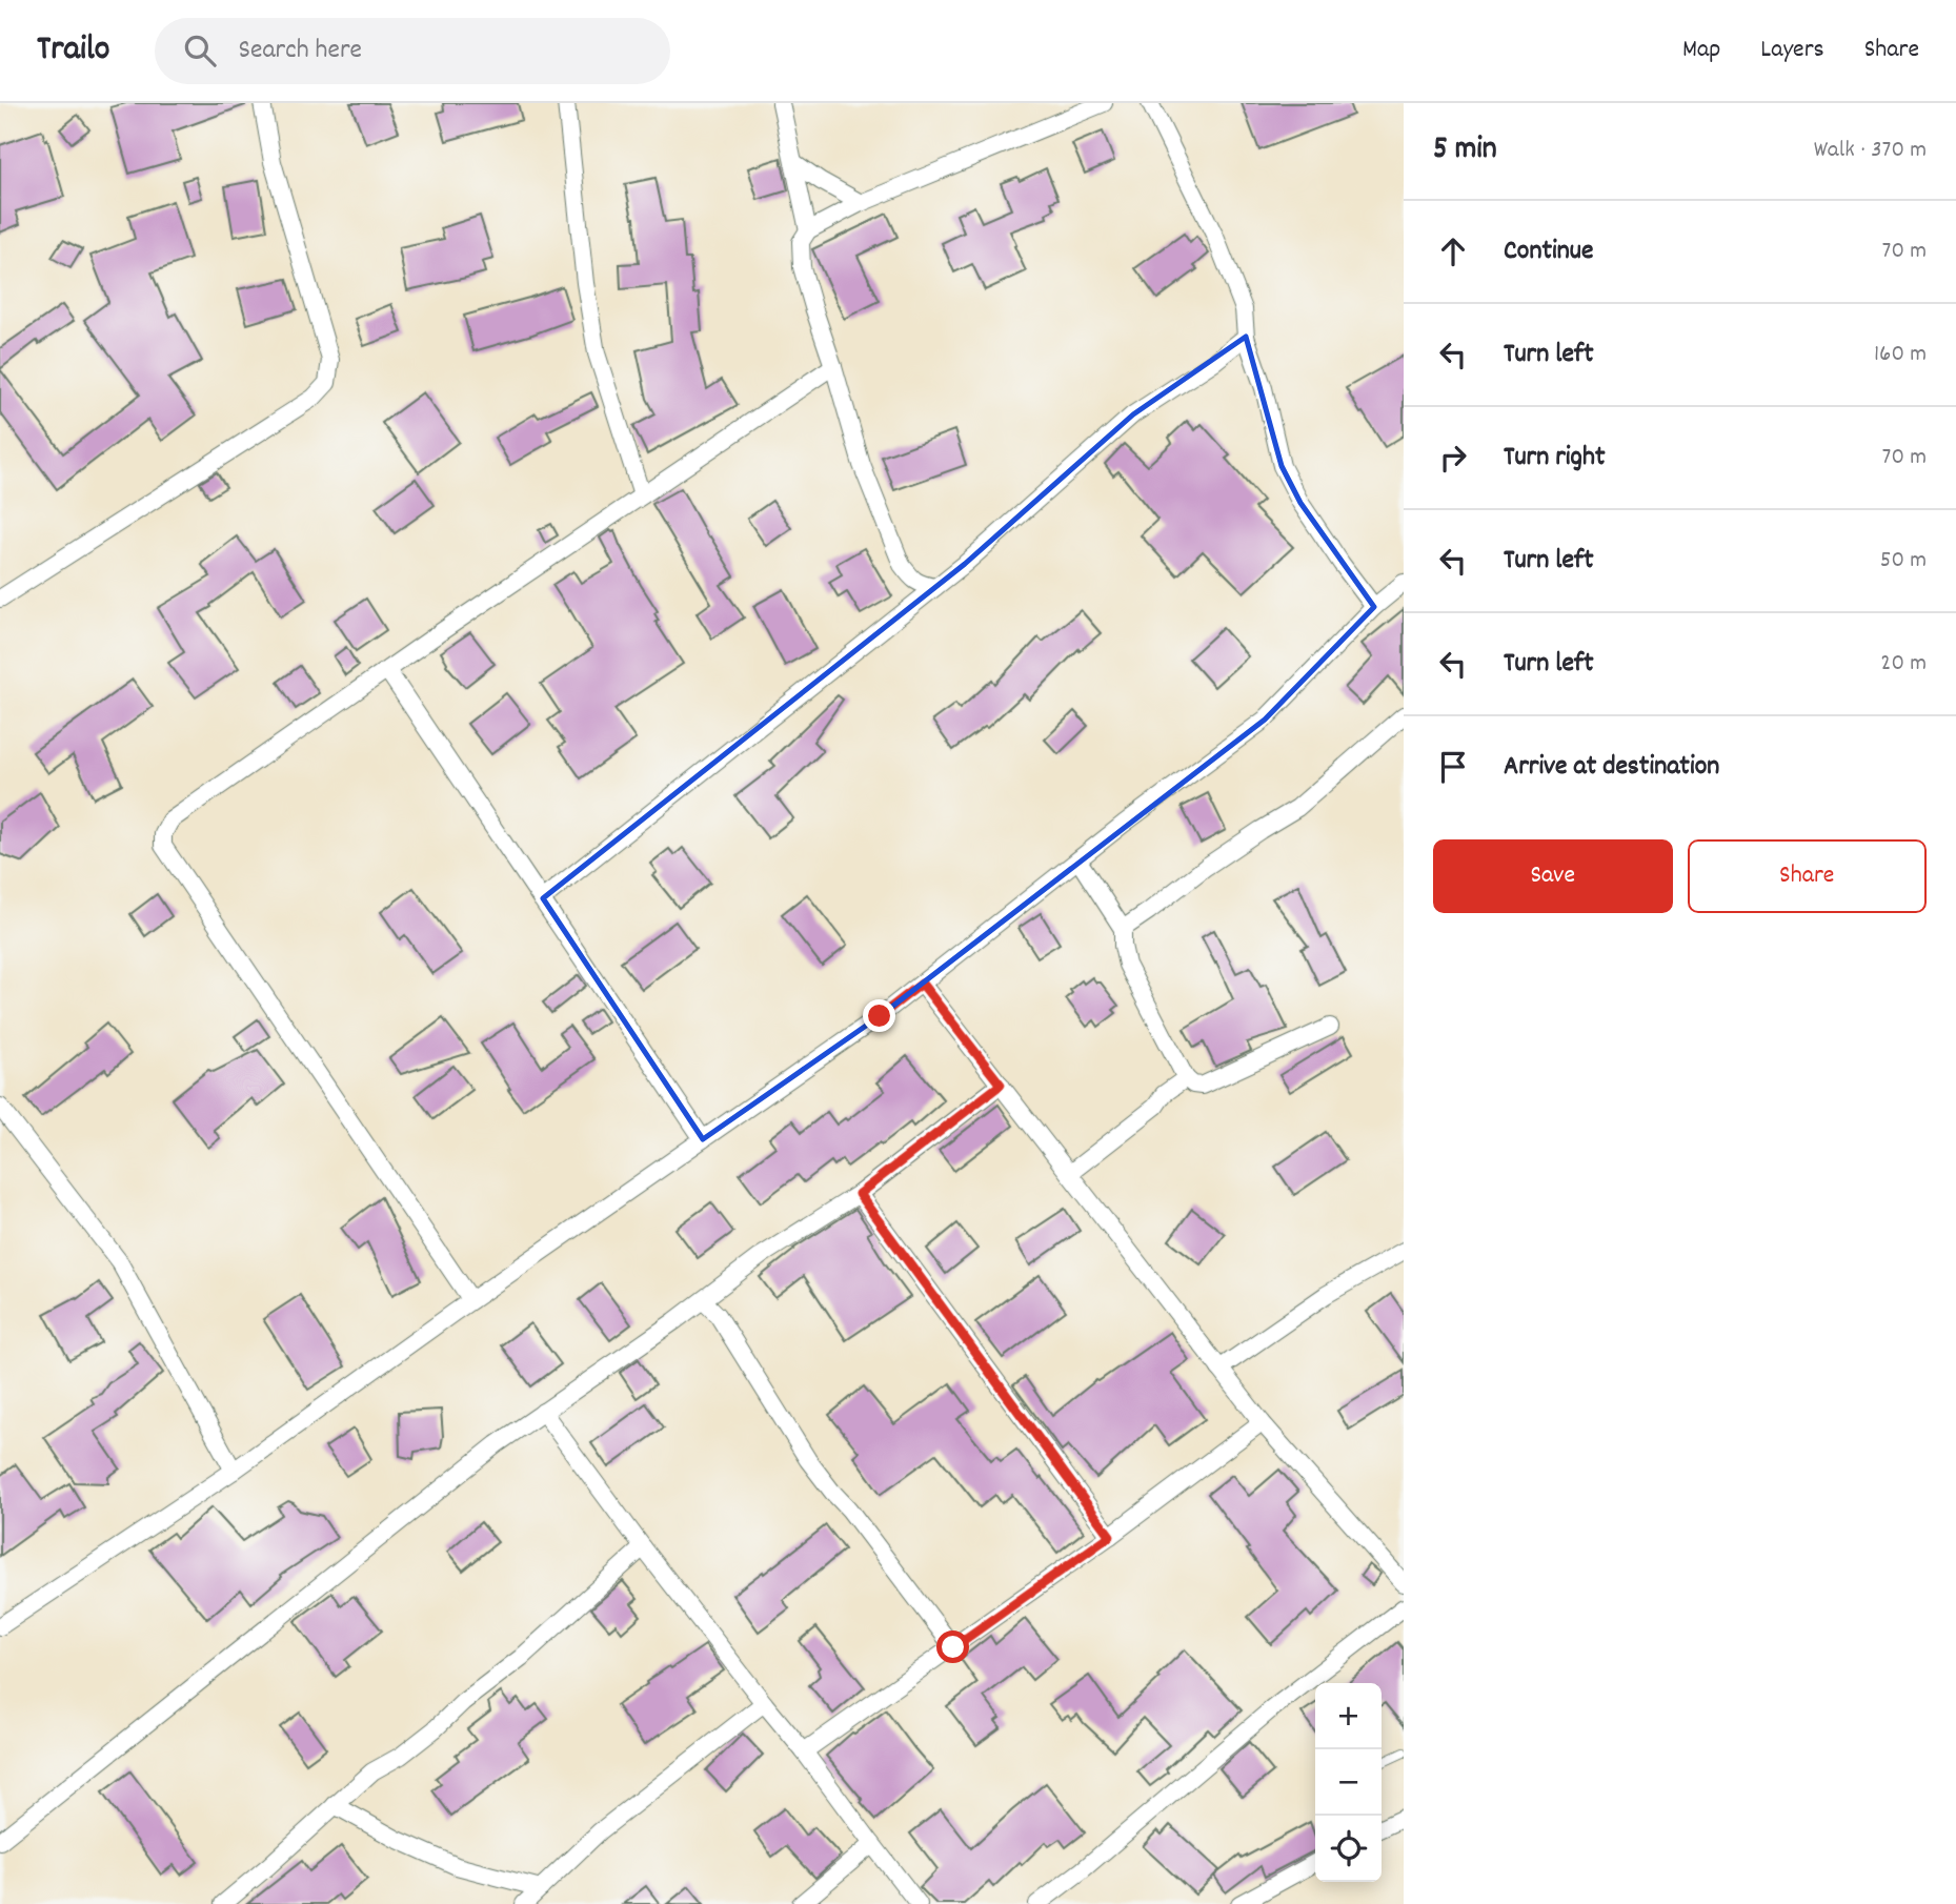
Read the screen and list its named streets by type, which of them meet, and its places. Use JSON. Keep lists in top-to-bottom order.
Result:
{
  "page": {
    "header": "Trailo",
    "search": "Search here",
    "nav": ["Map", "Layers", "Share"],
    "heading": ["5 min", "Walk · 370 m"],
    "list": [
      ["Continue", "70 m"],
      ["Turn left", "160 m"],
      ["Turn right", "70 m"],
      ["Turn left", "50 m"],
      ["Turn left", "20 m"],
      "Arrive at destination"
    ],
    "buttons": ["Save", "Share"],
    "map_buttons": ["+", "−"]
  }
}
